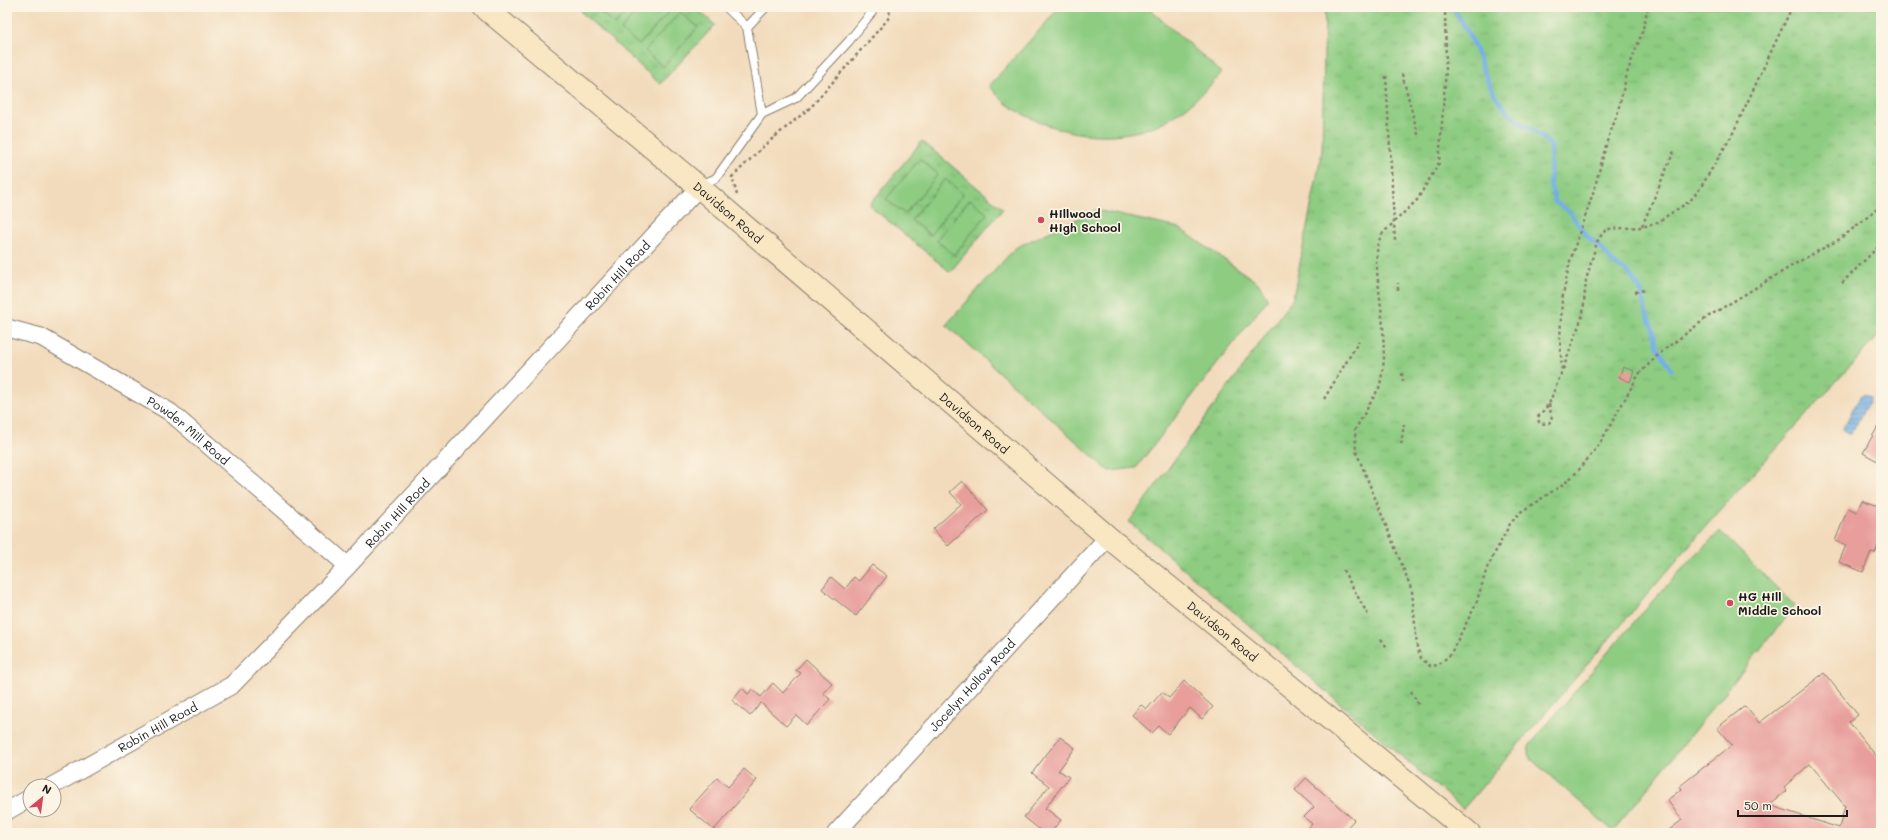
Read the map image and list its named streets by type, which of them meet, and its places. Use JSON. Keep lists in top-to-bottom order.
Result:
{
  "streets": {
    "street": [
      "Davidson Road",
      "Robin Hill Road",
      "Powder Mill Road",
      "Jocelyn Hollow Road"
    ]
  },
  "crossings": [
    ["Davidson Road", "Robin Hill Road"],
    ["Davidson Road", "Jocelyn Hollow Road"],
    ["Robin Hill Road", "Powder Mill Road"]
  ],
  "places": ["Hillwood High School", "HG Hill Middle School"],
  "scale_bar": "50 m",
  "north": "top right"
}
